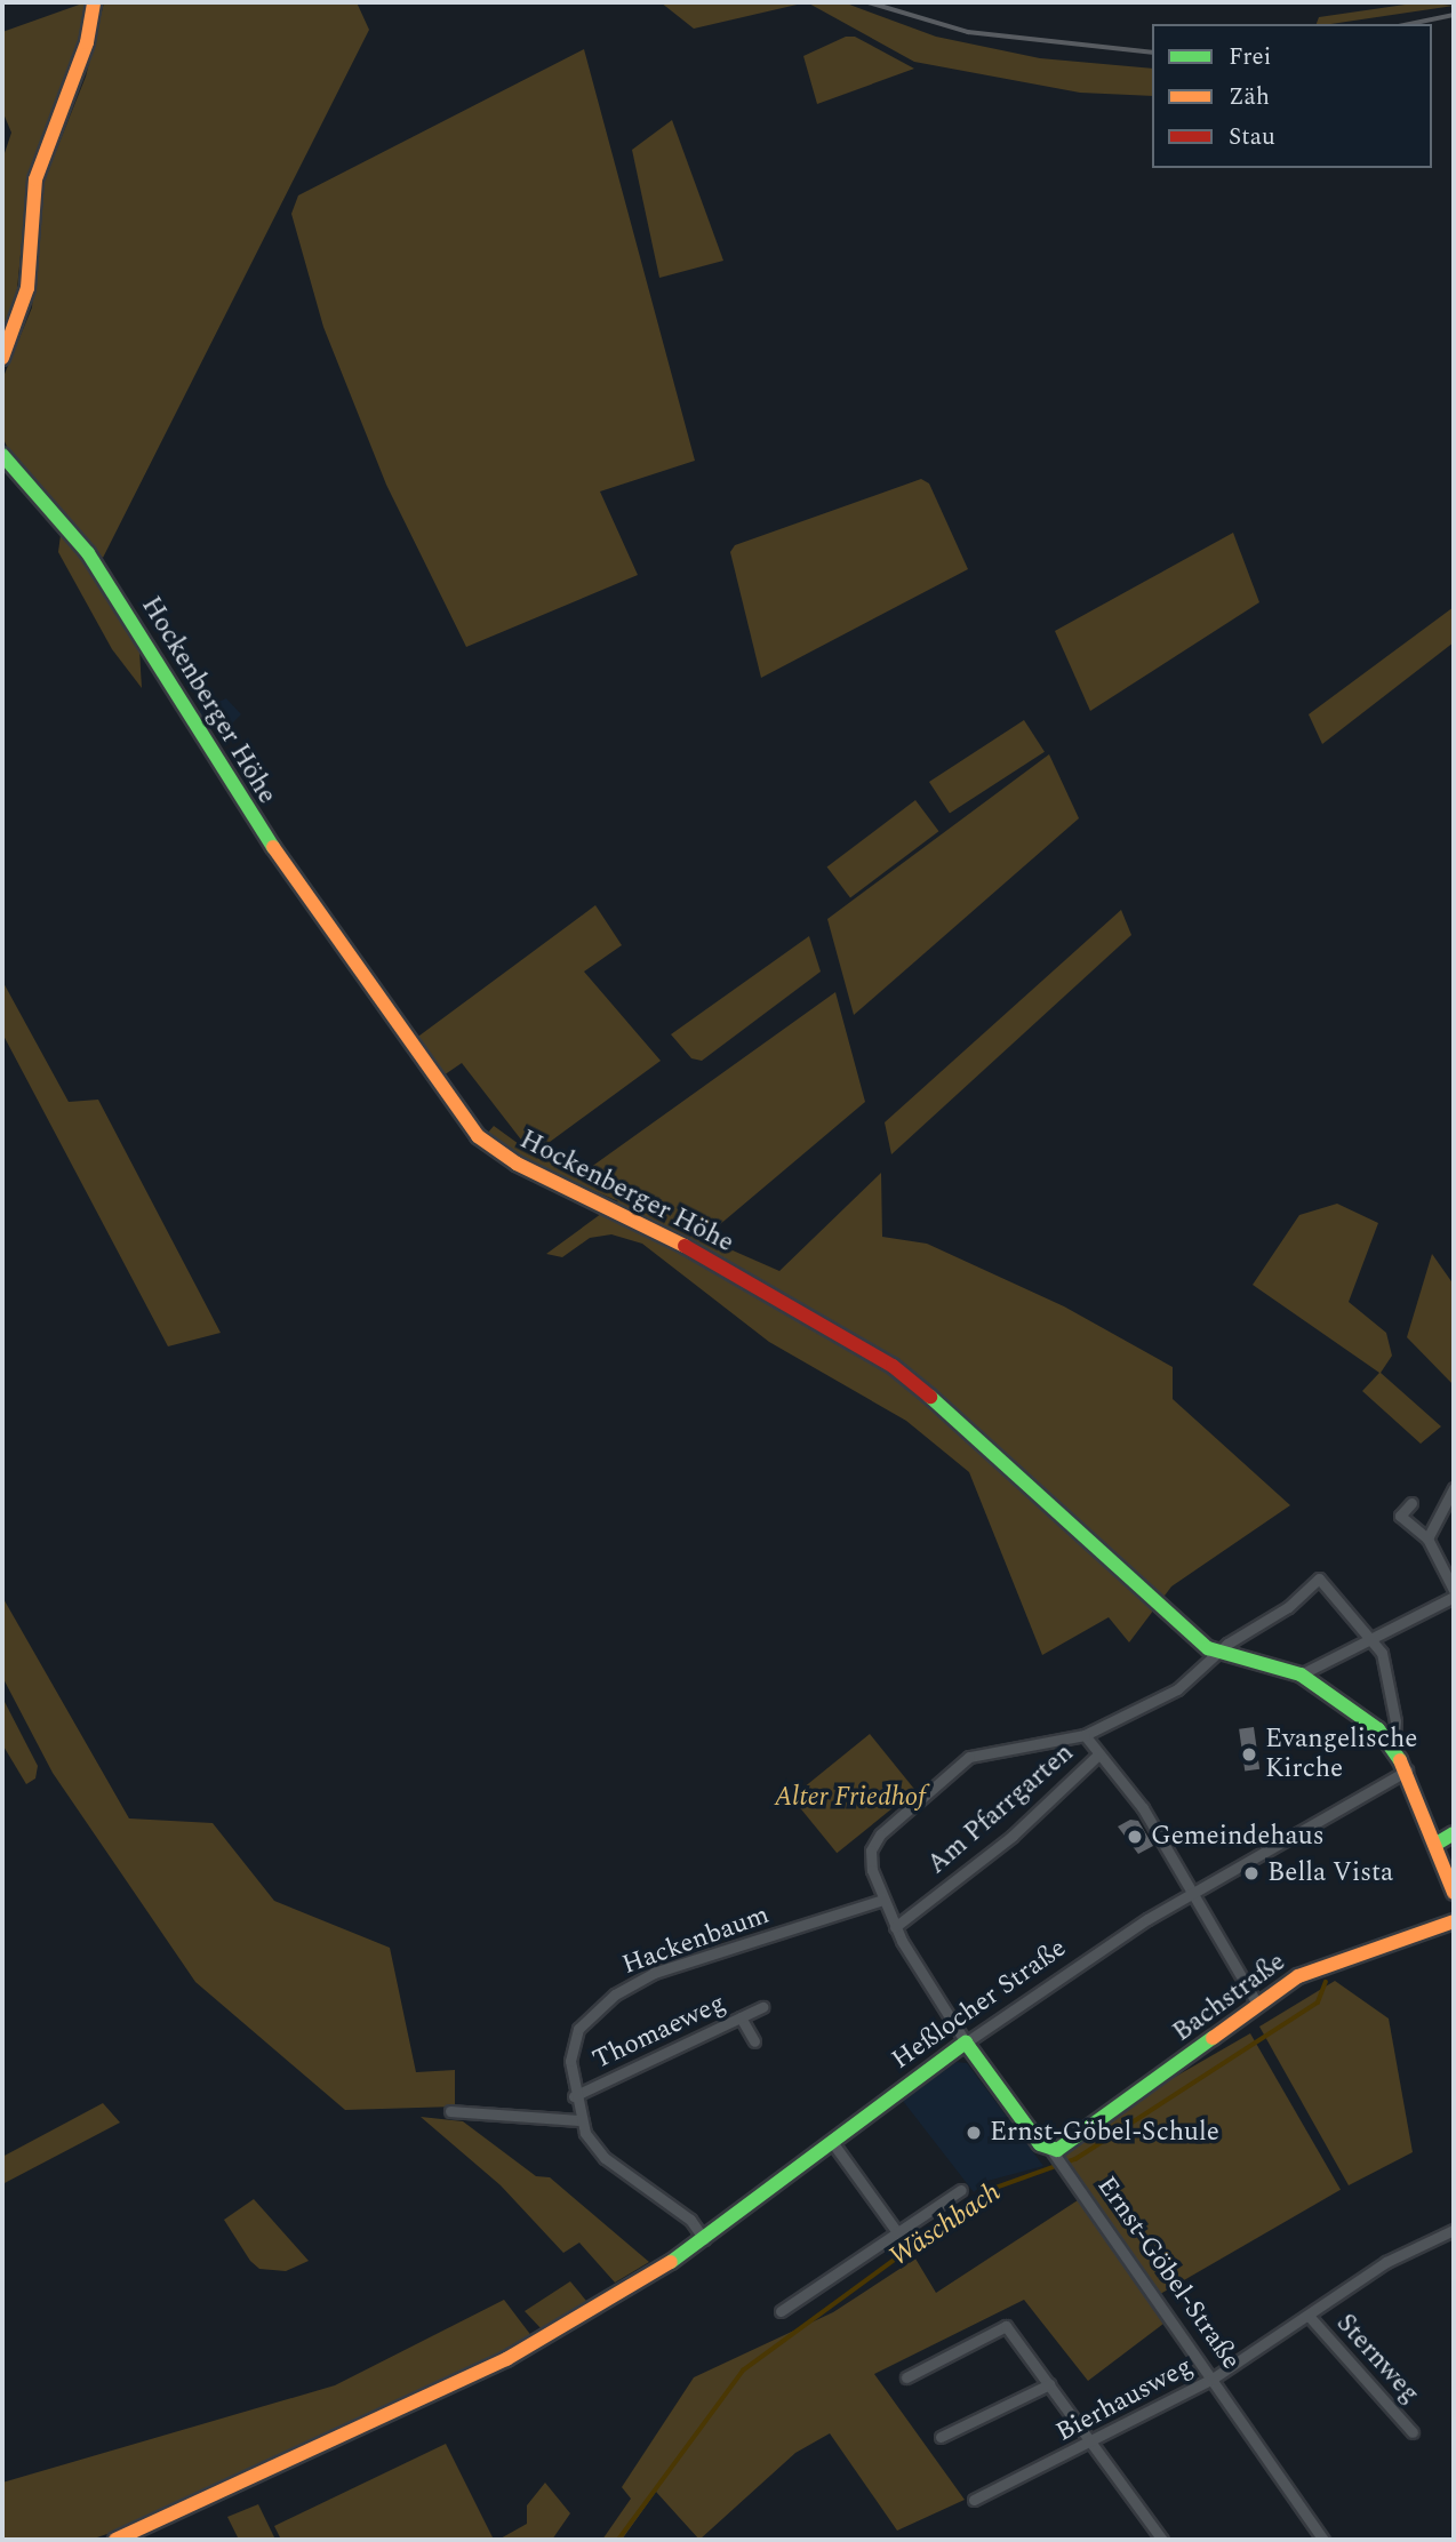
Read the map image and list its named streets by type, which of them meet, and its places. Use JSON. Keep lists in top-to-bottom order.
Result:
{
  "streets": {
    "street": [
      "Hockenberger Höhe",
      "Am Pfarrgarten",
      "Hackenbaum",
      "Bachstraße",
      "Heßlocher Straße",
      "Thomaeweg",
      "Ernst-Göbel-Straße",
      "Sternweg",
      "Bierhausweg"
    ]
  },
  "crossings": [
    ["Hackenbaum", "Heßlocher Straße"],
    ["Hackenbaum", "Thomaeweg"],
    ["Bachstraße", "Ernst-Göbel-Straße"],
    ["Heßlocher Straße", "Ernst-Göbel-Straße"],
    ["Ernst-Göbel-Straße", "Bierhausweg"],
    ["Sternweg", "Bierhausweg"]
  ],
  "water": ["Wäschbach"],
  "parks": ["Alter Friedhof"],
  "places": [
    "Evangelische Kirche",
    "Gemeindehaus",
    "Bella Vista",
    "Ernst-Göbel-Schule"
  ],
  "legend": ["Frei", "Zäh", "Stau"]
}
